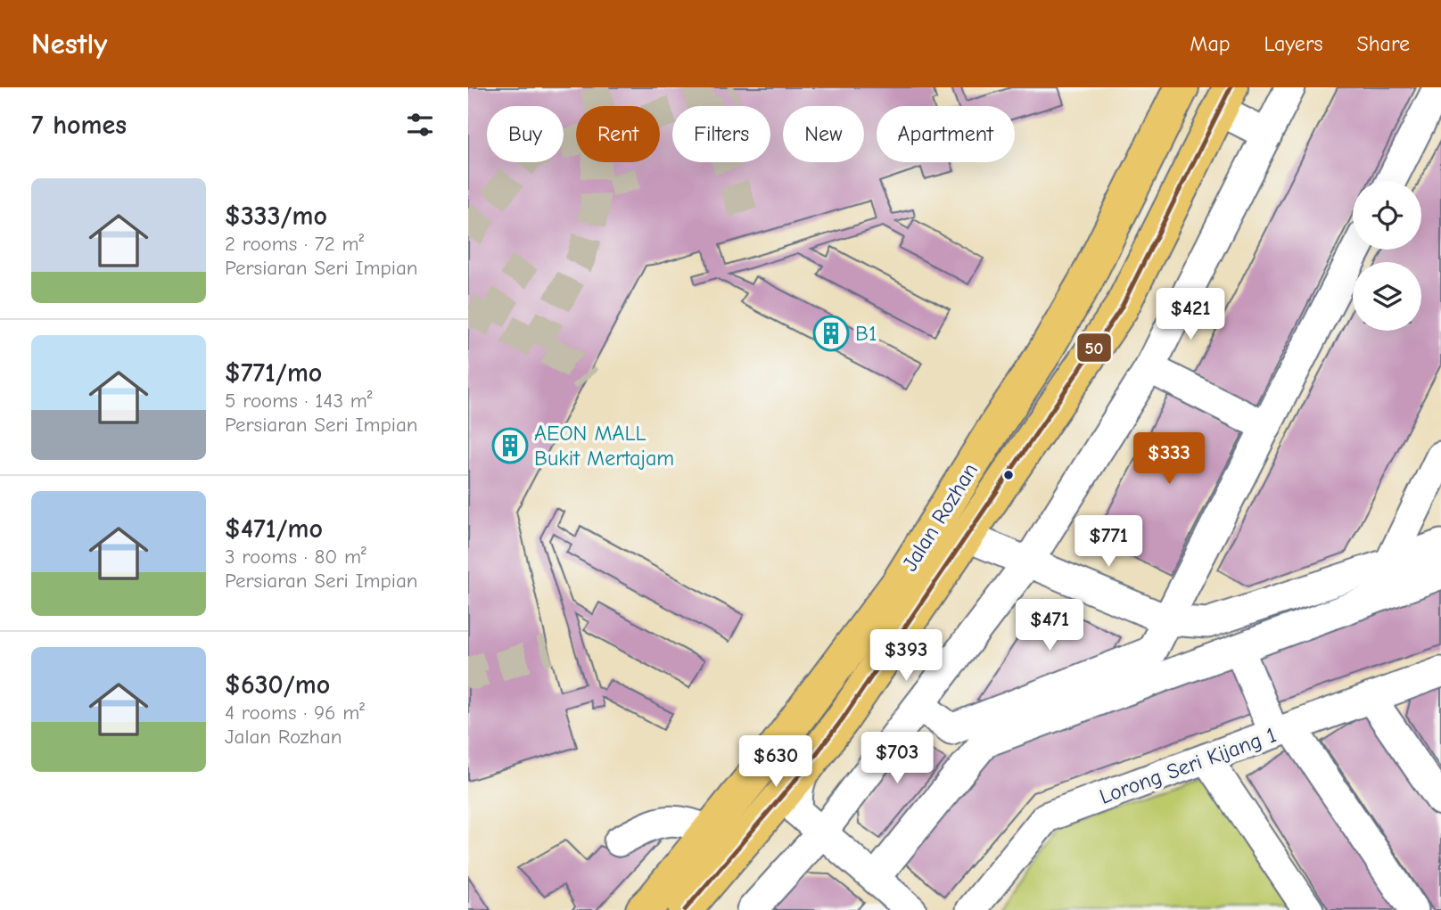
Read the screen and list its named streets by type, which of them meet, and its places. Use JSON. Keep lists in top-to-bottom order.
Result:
{
  "streets": {
    "main road": ["Jalan Rozhan"],
    "street": ["Lorong Seri Kijang 1"]
  },
  "places": {
    "building": ["B1", "AEON MALL Bukit Mertajam"]
  },
  "lines": ["transit line 50"],
  "page": {
    "header": "Nestly",
    "nav": ["Map", "Layers", "Share"],
    "heading": "7 homes",
    "chip": [
      "Buy",
      "Rent",
      "Filters",
      "New",
      "Apartment"
    ],
    "list": [
      {
        "name": "$333/mo",
        "note": "2 rooms · 72 m² · Persiaran Seri Impian"
      },
      {
        "name": "$771/mo",
        "note": "5 rooms · 143 m² · Persiaran Seri Impian"
      },
      {
        "name": "$471/mo",
        "note": "3 rooms · 80 m² · Persiaran Seri Impian"
      },
      {
        "name": "$630/mo",
        "note": "4 rooms · 96 m² · Jalan Rozhan"
      }
    ],
    "price": [
      "$421",
      "$333",
      "$771",
      "$471",
      "$393",
      "$703",
      "$630"
    ]
  }
}
